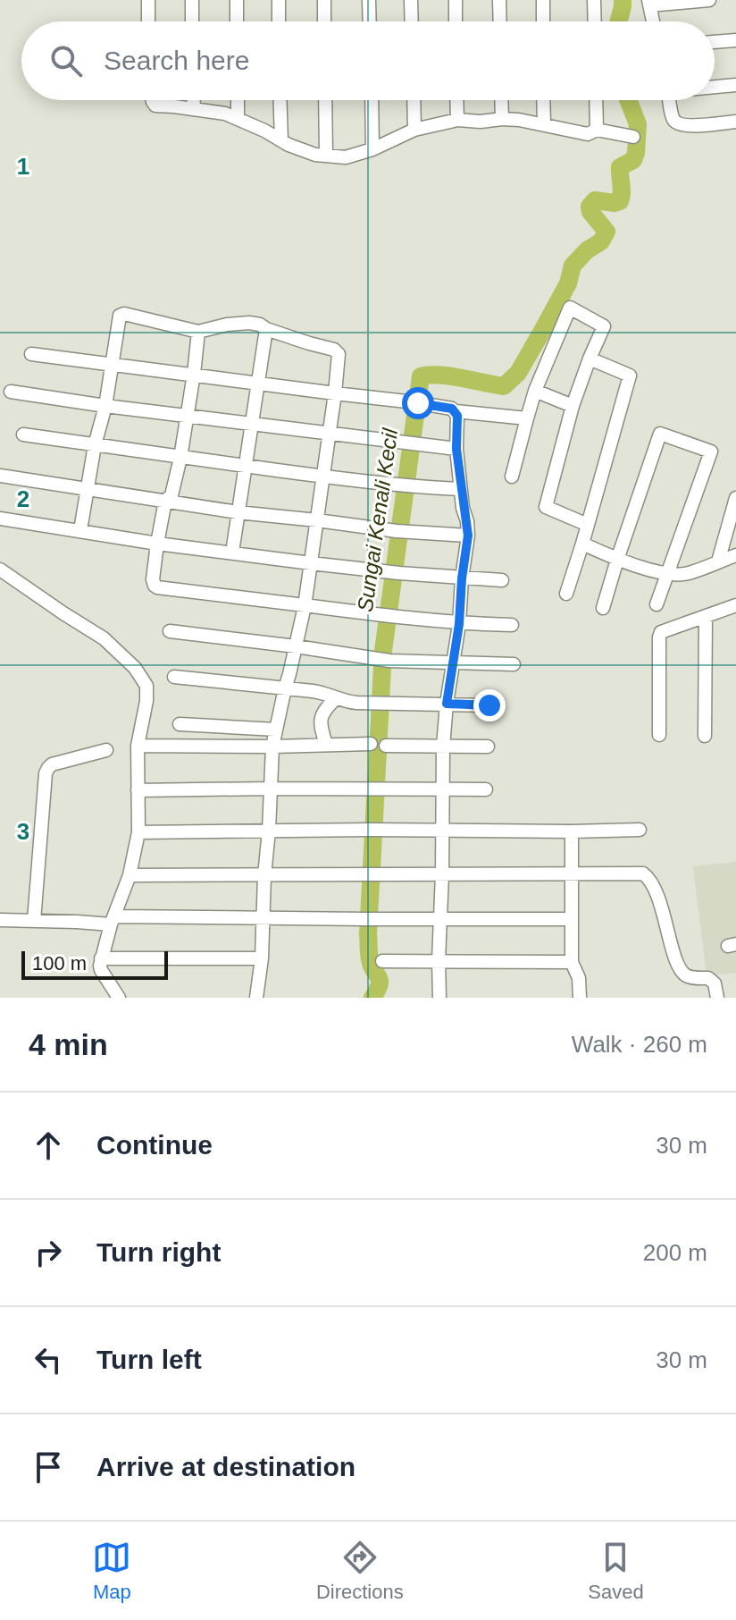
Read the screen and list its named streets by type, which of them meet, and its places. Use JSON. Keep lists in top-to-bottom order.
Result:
{
  "water": ["Sungai Kenali Kecil"],
  "scale_bar": "100 m",
  "page": {
    "search": "Search here",
    "scale": "100 m",
    "heading": ["4 min", "Walk · 260 m"],
    "list": [
      ["Continue", "30 m"],
      ["Turn right", "200 m"],
      ["Turn left", "30 m"],
      "Arrive at destination"
    ],
    "nav": ["Map", "Directions", "Saved"]
  },
  "grid": {
    "rows": ["1", "2", "3"]
  }
}
